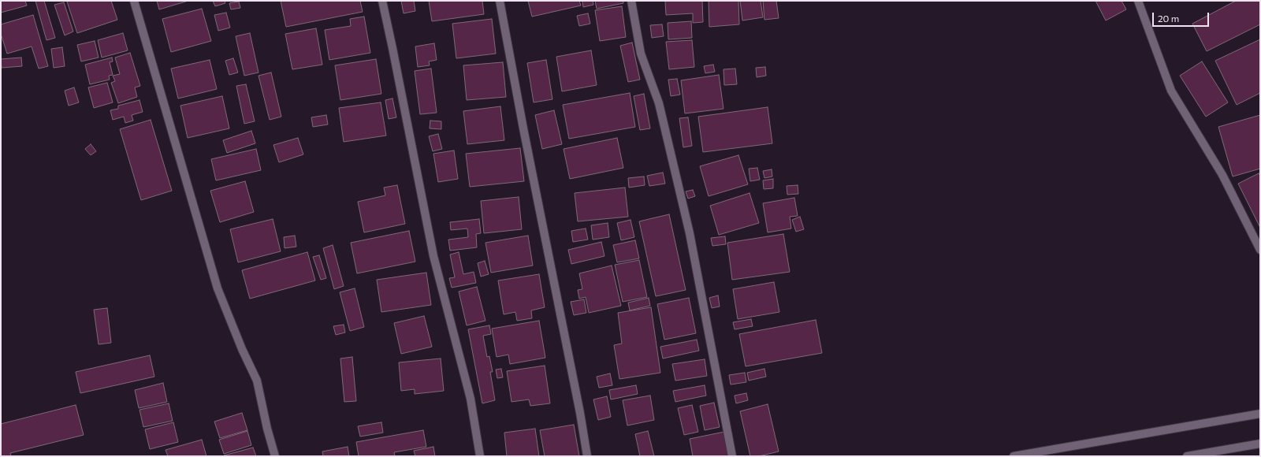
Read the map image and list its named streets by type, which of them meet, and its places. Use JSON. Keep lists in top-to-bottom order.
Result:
{
  "scale_bar": "20 m"
}
